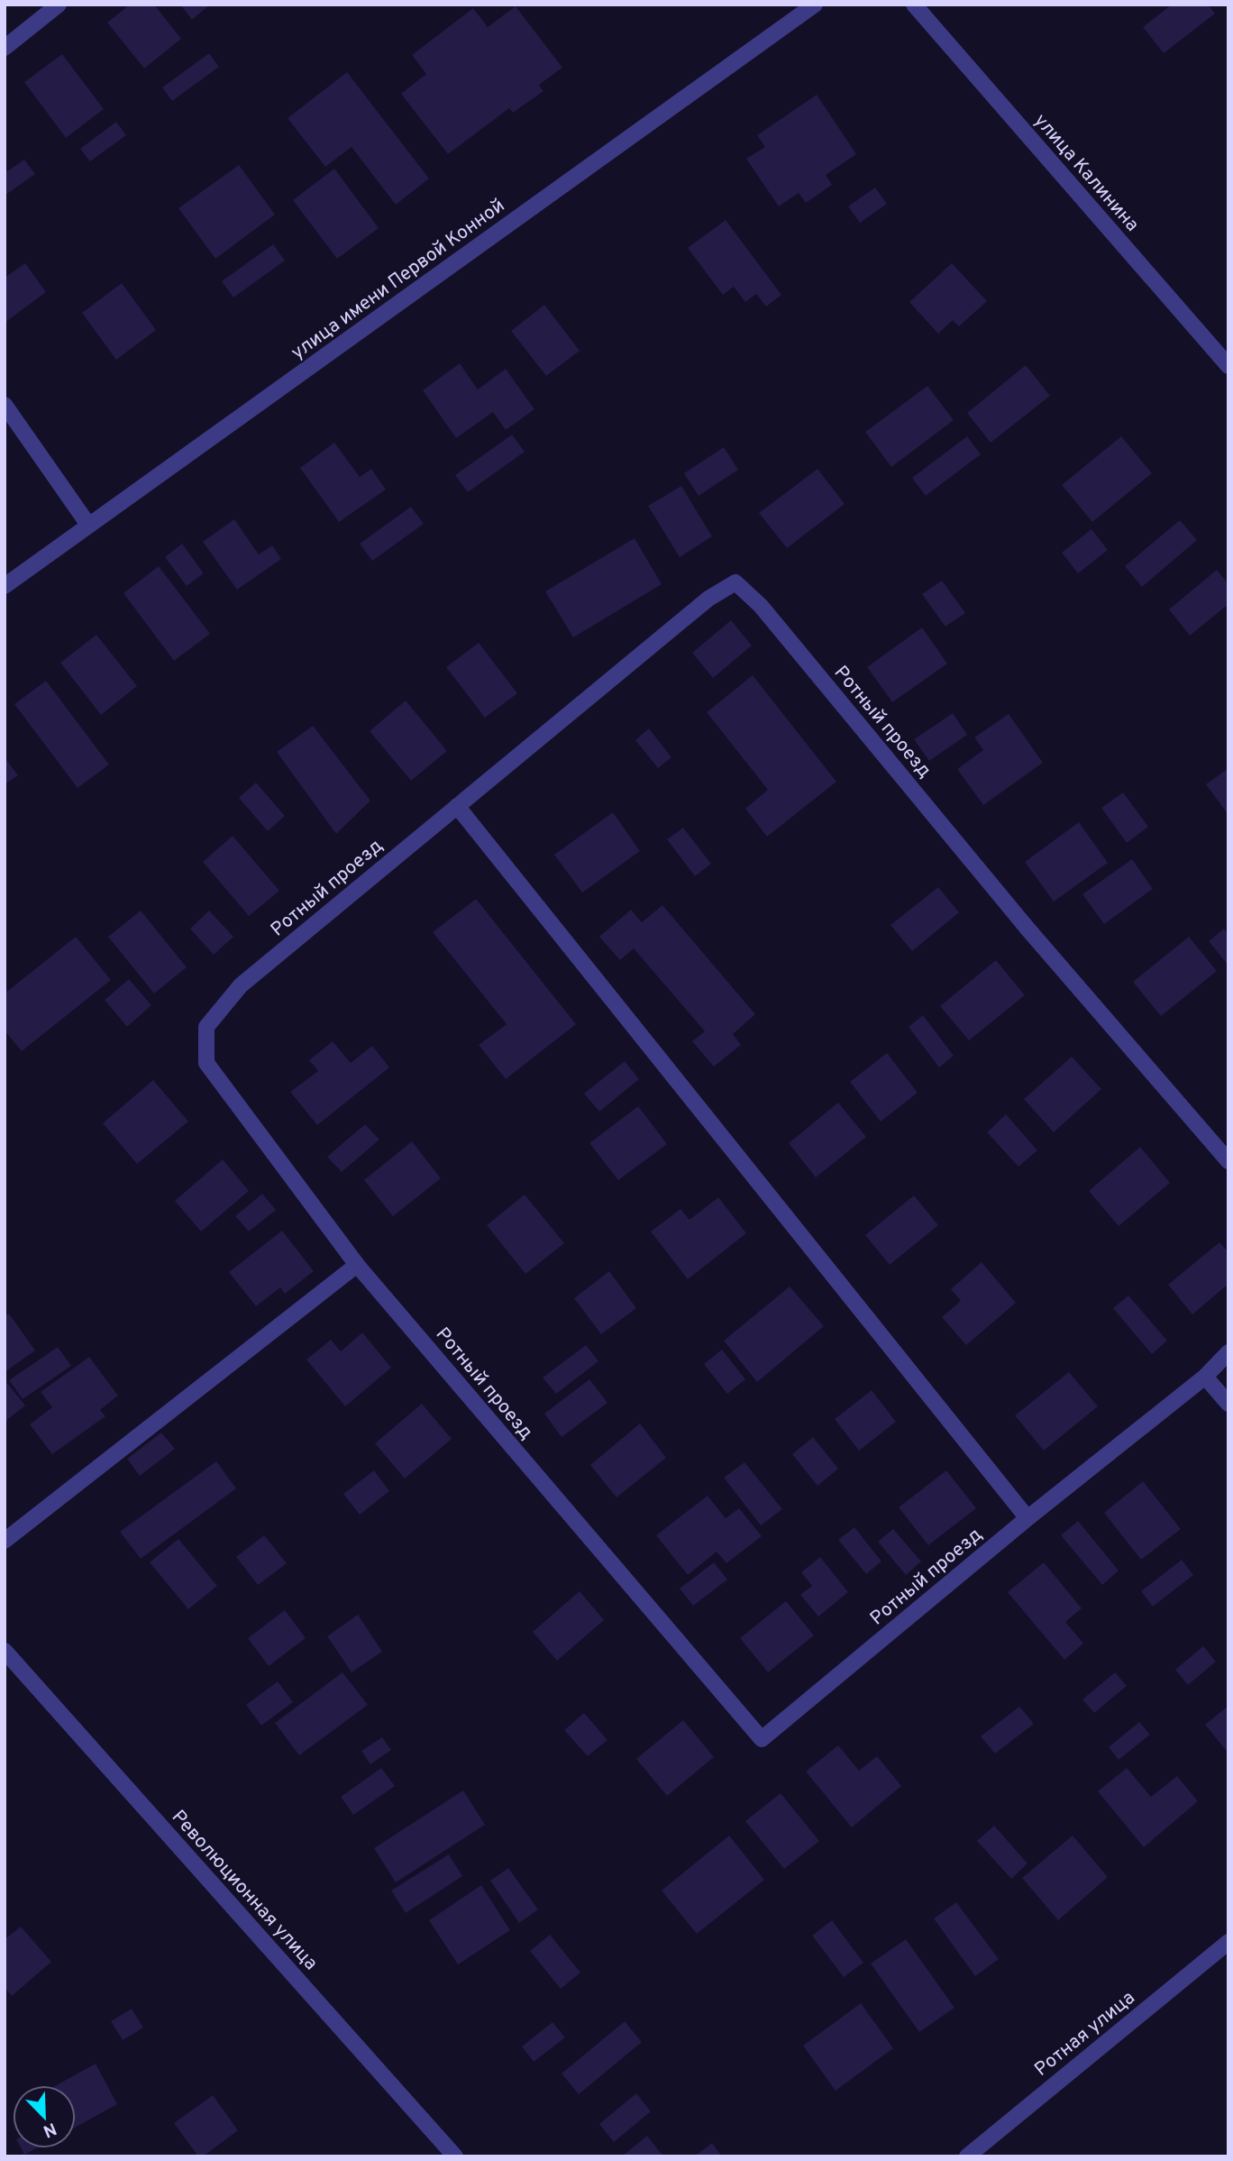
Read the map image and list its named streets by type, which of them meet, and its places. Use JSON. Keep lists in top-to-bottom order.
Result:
{
  "streets": {
    "street": [
      "улица Калинина",
      "улица имени Первой Конной",
      "Ротный проезд",
      "Революционная улица",
      "Ротная улица"
    ]
  },
  "north": "bottom right"
}
